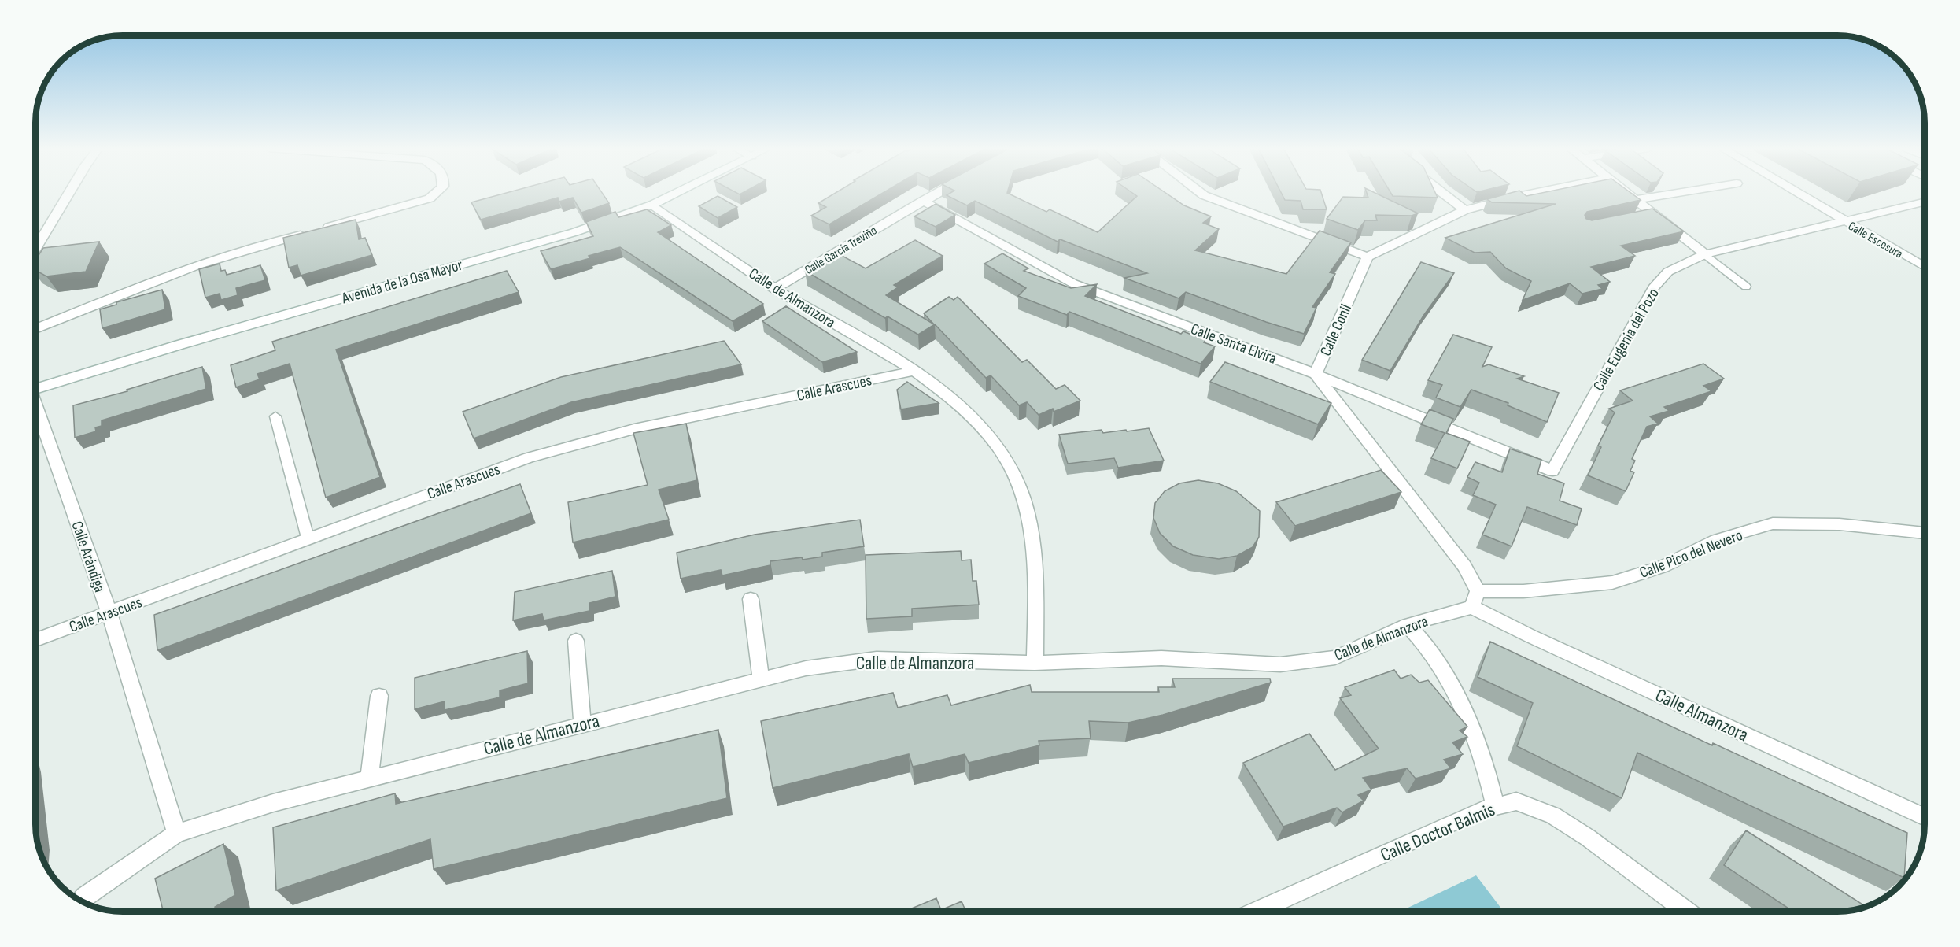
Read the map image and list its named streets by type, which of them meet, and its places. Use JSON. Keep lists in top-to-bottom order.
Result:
{
  "streets": {
    "street": [
      "Calle Escosura",
      "Calle García Treviño",
      "Avenida de la Osa Mayor",
      "Calle de Almanzora",
      "Calle Conil",
      "Calle Eugenia del Pozo",
      "Calle Santa Elvira",
      "Calle Arascues",
      "Calle Pico del Nevero",
      "Calle Arándiga",
      "Calle Almanzora",
      "Calle Doctor Balmis"
    ]
  },
  "crossings": [
    ["Calle Escosura", "Calle Eugenia del Pozo"],
    ["Calle García Treviño", "Calle de Almanzora"],
    ["Calle García Treviño", "Calle Santa Elvira"],
    ["Avenida de la Osa Mayor", "Calle de Almanzora"],
    ["Calle de Almanzora", "Calle Conil"],
    ["Calle de Almanzora", "Calle Arascues"],
    ["Calle de Almanzora", "Calle Pico del Nevero"],
    ["Calle de Almanzora", "Calle Arándiga"],
    ["Calle de Almanzora", "Calle Almanzora"],
    ["Calle Conil", "Calle Santa Elvira"],
    ["Calle Conil", "Calle Pico del Nevero"],
    ["Calle Conil", "Calle Almanzora"],
    ["Calle Eugenia del Pozo", "Calle Santa Elvira"],
    ["Calle Arascues", "Calle Arándiga"],
    ["Calle Pico del Nevero", "Calle Almanzora"]
  ]
}
